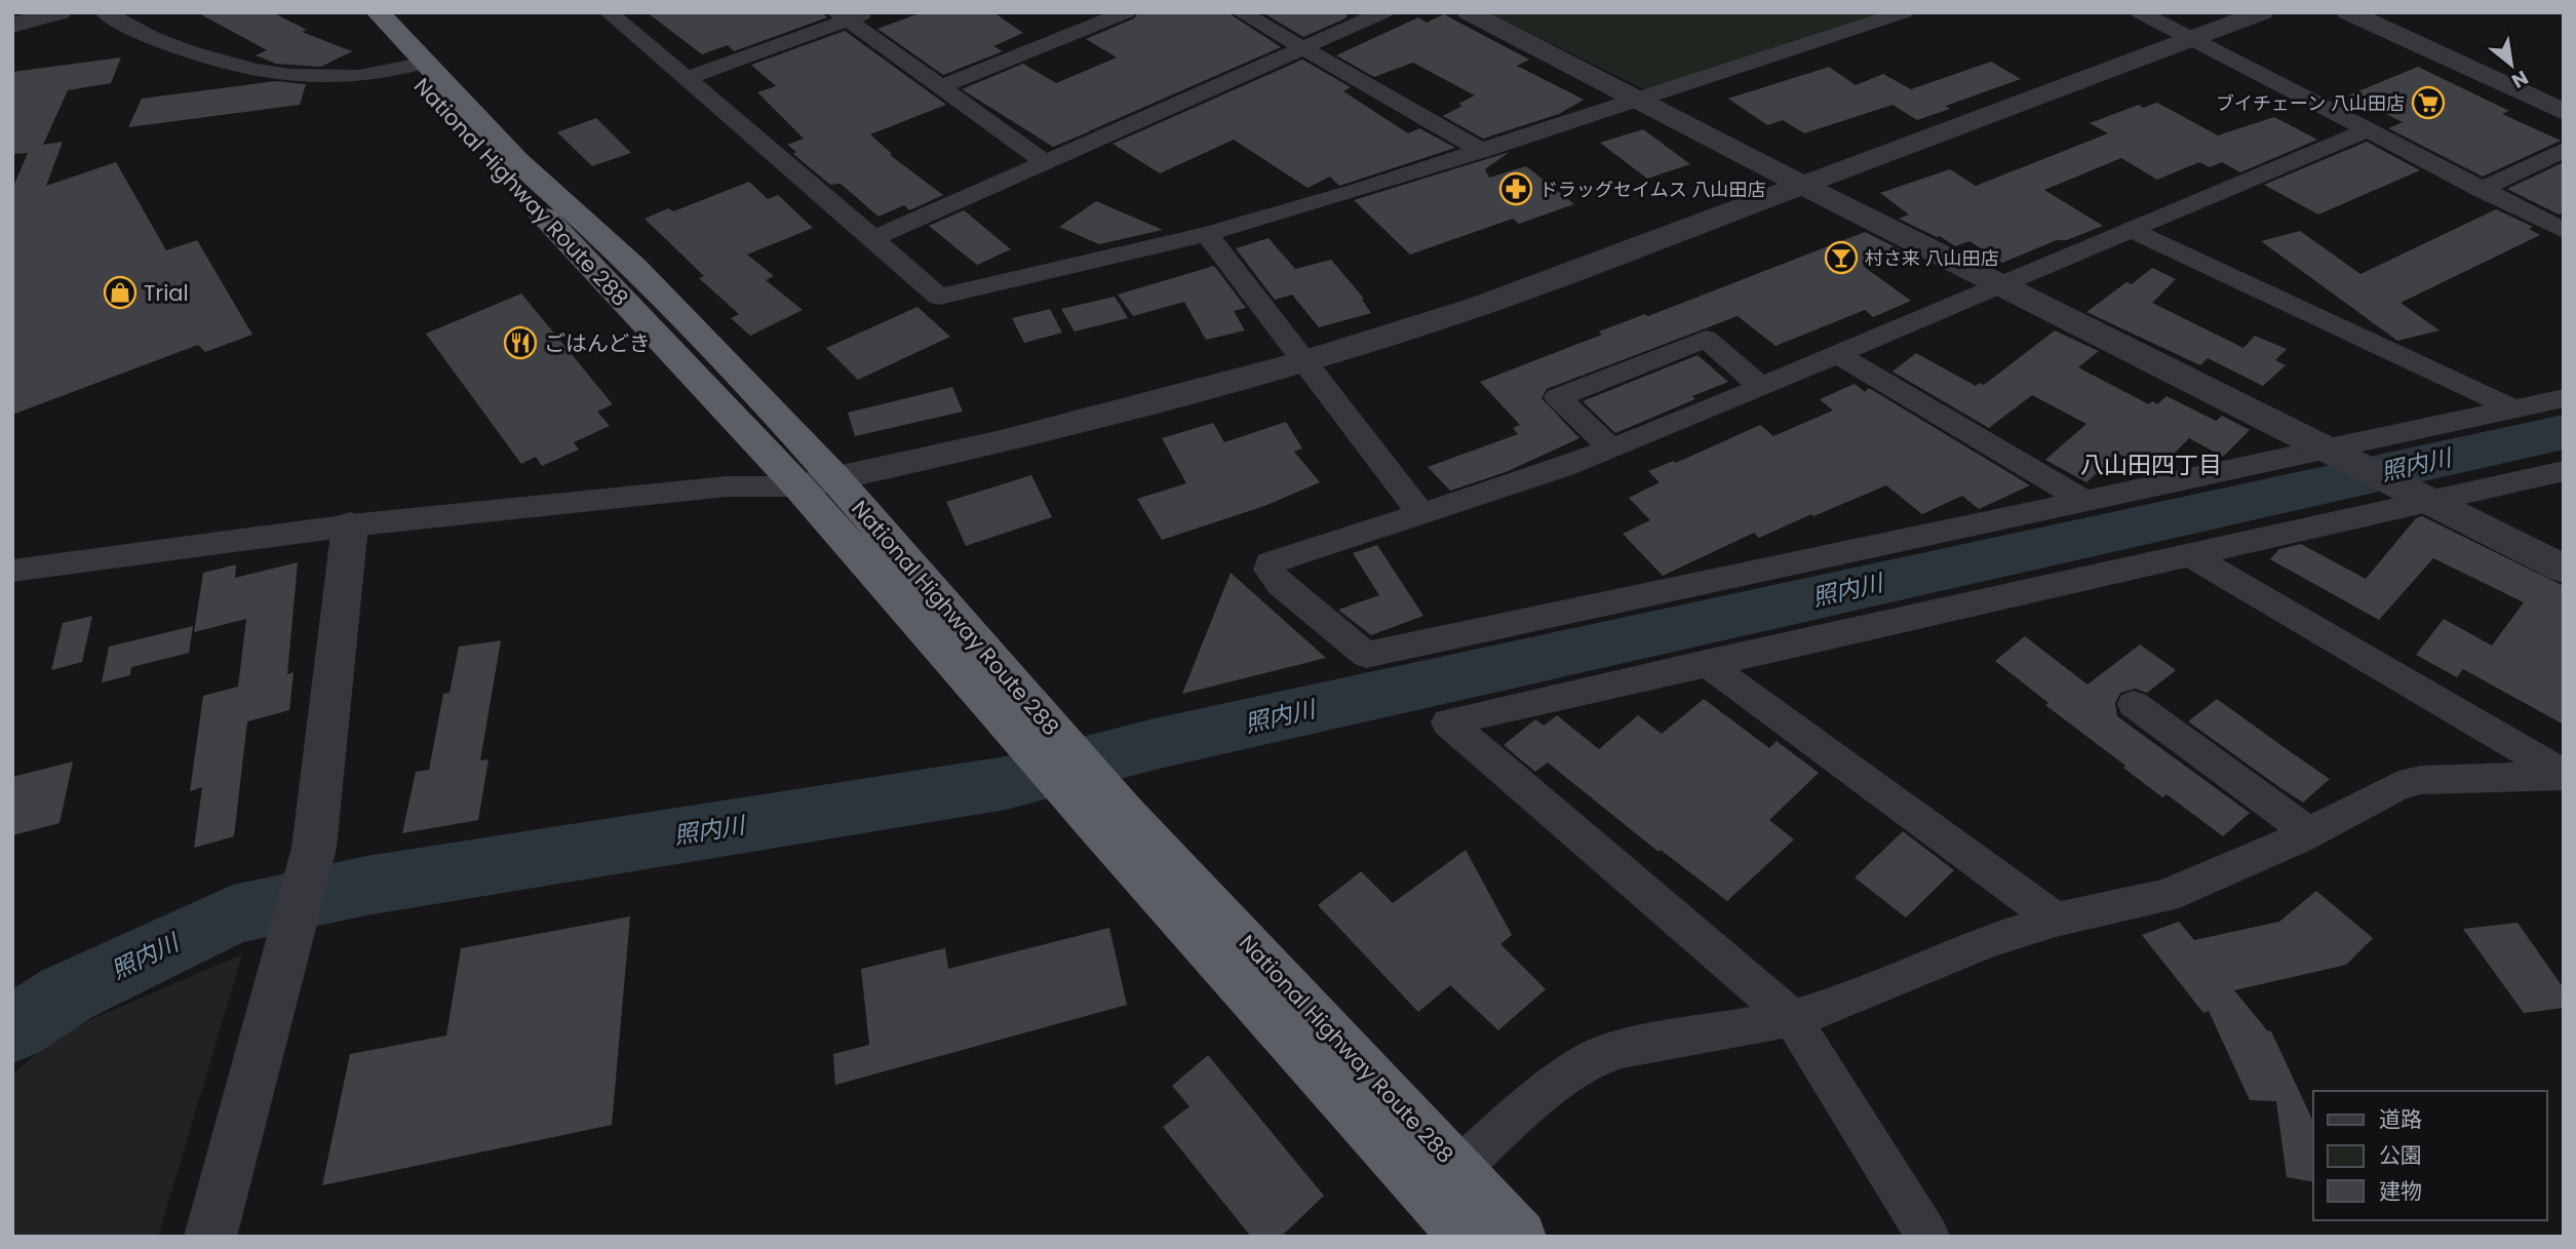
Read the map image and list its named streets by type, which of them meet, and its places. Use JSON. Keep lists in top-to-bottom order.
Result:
{
  "streets": {
    "highway": ["National Highway Route 288"]
  },
  "districts": ["八山田四丁目"],
  "water": ["照内川"],
  "places": {
    "supermarket": ["ブイチェーン 八山田店"],
    "pharmacy": ["ドラッグセイムス 八山田店"],
    "bar": ["村さ来 八山田店"],
    "shop": ["Trial"],
    "restaurant": ["ごはんどき"]
  },
  "legend": ["道路", "公園", "建物"],
  "north": "bottom right"
}
